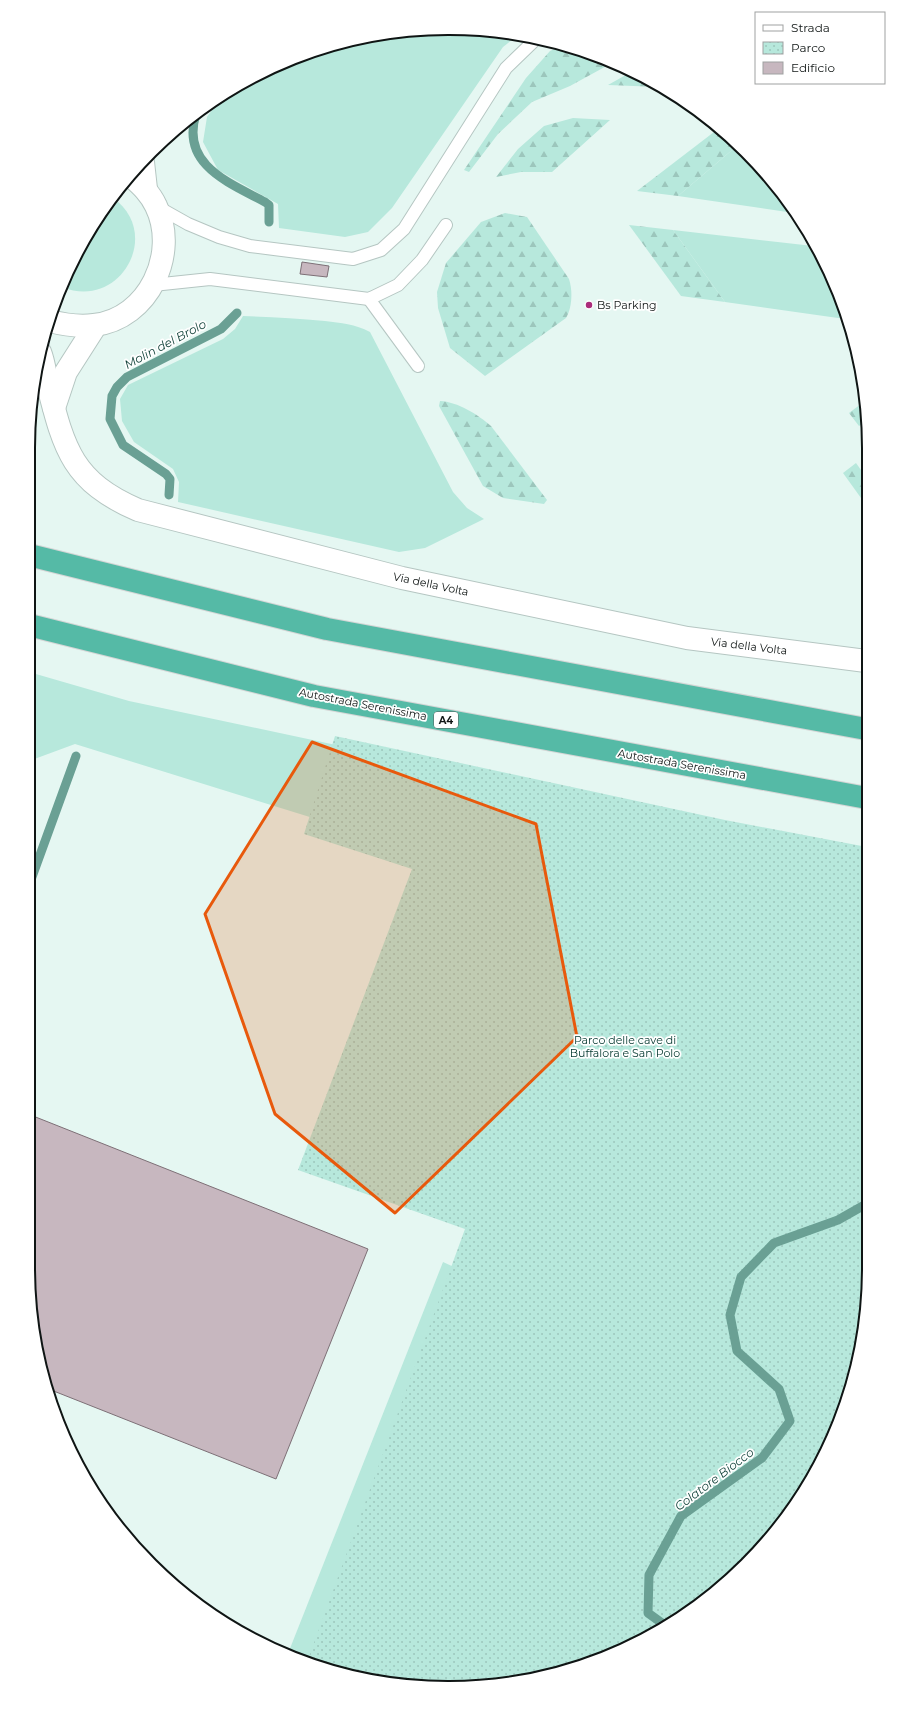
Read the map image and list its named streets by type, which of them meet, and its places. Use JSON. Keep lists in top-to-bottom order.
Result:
{
  "streets": {
    "highway": ["Autostrada Serenissima", "A4"],
    "street": ["Via della Volta"]
  },
  "water": ["Molin del Brolo", "Colatore Biocco"],
  "parks": ["Parco delle cave di Buffalora e San Polo"],
  "places": ["Bs Parking"],
  "legend": ["Strada", "Parco", "Edificio"]
}
